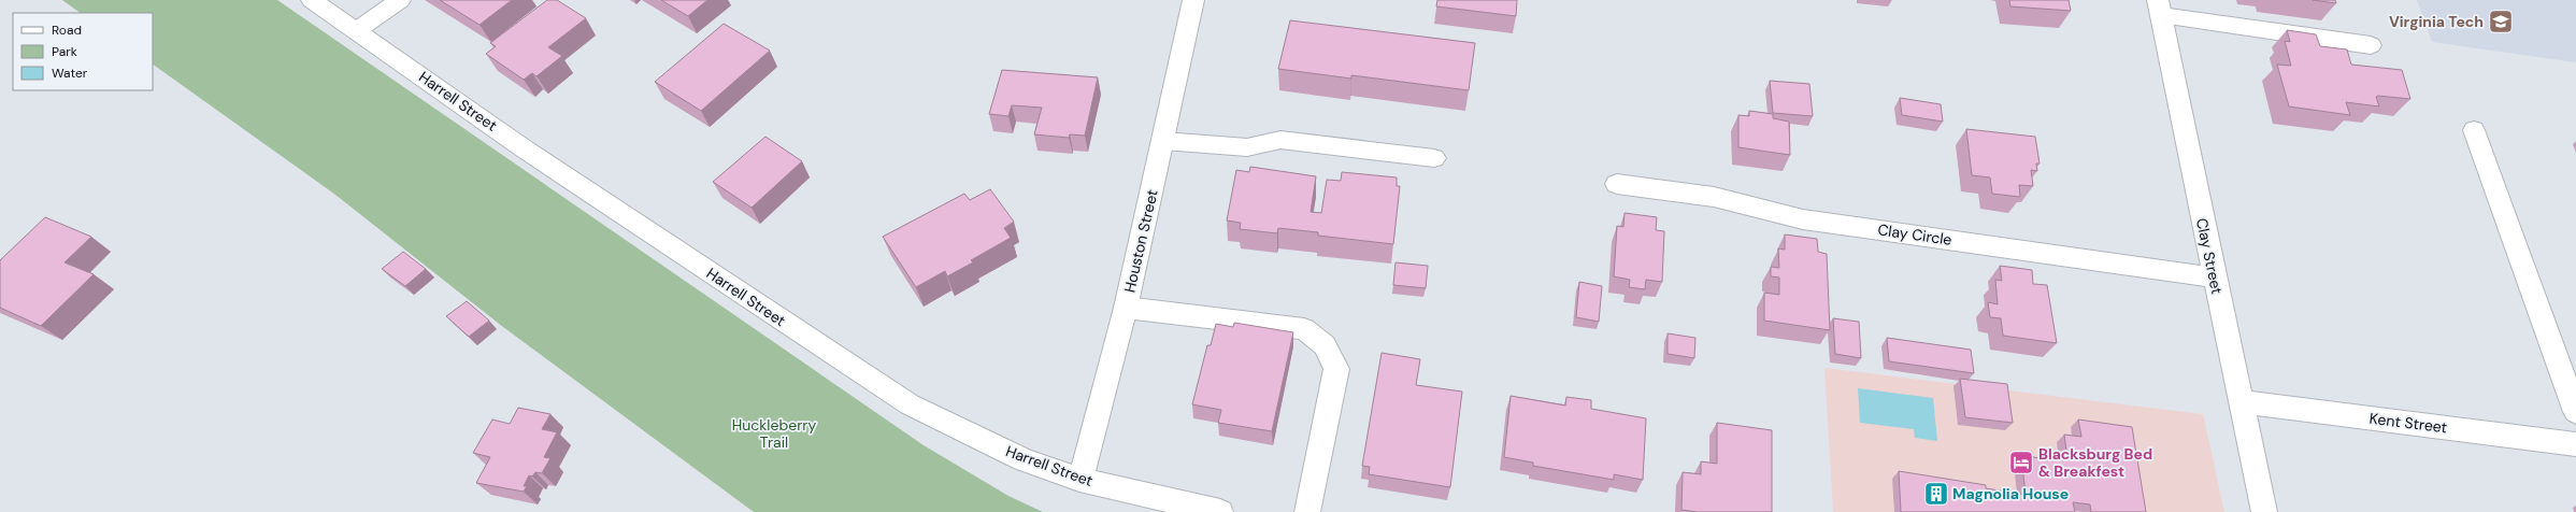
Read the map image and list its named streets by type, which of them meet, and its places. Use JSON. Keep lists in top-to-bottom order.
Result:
{
  "streets": {
    "street": [
      "Harrell Street",
      "Clay Circle",
      "Houston Street",
      "Clay Street",
      "Kent Street"
    ]
  },
  "crossings": [
    ["Harrell Street", "Houston Street"],
    ["Clay Circle", "Clay Street"],
    ["Clay Street", "Kent Street"]
  ],
  "parks": ["Huckleberry Trail"],
  "places": {
    "school or university": ["Virginia Tech"],
    "hotel": ["Blacksburg Bed & Breakfest"],
    "building": ["Magnolia House"]
  },
  "legend": ["Road", "Park", "Water"]
}
